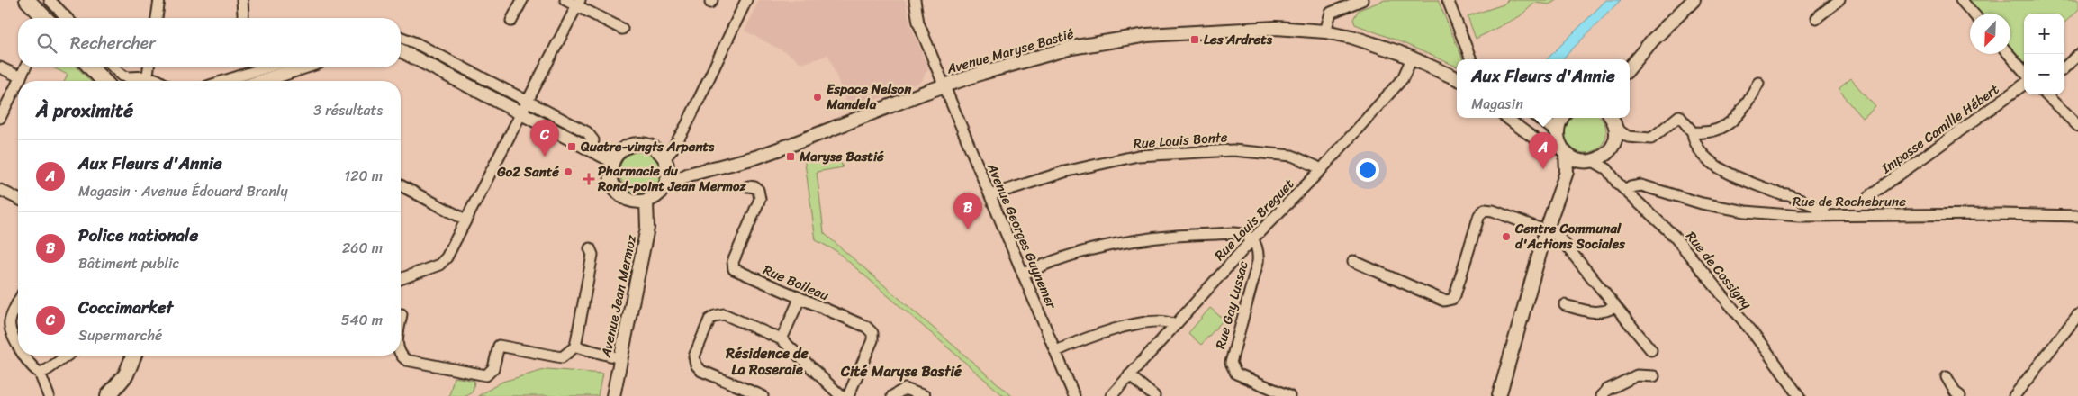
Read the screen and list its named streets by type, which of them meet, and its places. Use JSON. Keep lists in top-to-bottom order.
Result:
{
  "streets": {
    "street": [
      "Avenue Maryse Bastié",
      "Impasse Camille Hébert",
      "Rue Louis Bonte",
      "Rue de Rochebrune",
      "Rue Louis Breguet",
      "Avenue Georges Guynemer",
      "Rue de Cossigny",
      "Rue Boileau",
      "Avenue Jean Mermoz",
      "Rue Gay Lussac"
    ]
  },
  "crossings": [
    ["Avenue Maryse Bastié", "Rue Louis Breguet"],
    ["Avenue Maryse Bastié", "Avenue Georges Guynemer"],
    ["Avenue Maryse Bastié", "Avenue Jean Mermoz"],
    ["Rue Louis Bonte", "Rue Louis Breguet"],
    ["Rue Louis Bonte", "Avenue Georges Guynemer"],
    ["Rue de Rochebrune", "Rue de Cossigny"],
    ["Rue Louis Breguet", "Rue Gay Lussac"]
  ],
  "districts": ["Résidence de La Roseraie", "Cité Maryse Bastié"],
  "places": {
    "transit": ["Les Ardrets", "Quatre-vingts Arpents", "Maryse Bastié"],
    "other": ["Espace Nelson Mandela", "Go2 Santé", "Centre Communal d'Actions Sociales"],
    "health": ["Pharmacie du Rond-point Jean Mermoz"]
  },
  "north": "bottom left",
  "page": {
    "map_buttons": ["+", "−"],
    "search": "Rechercher",
    "popup": ["Aux Fleurs d'Annie", "Magasin"],
    "heading": ["À proximité", "3 résultats"],
    "pins": ["C", "A", "B"],
    "list": [
      {
        "mark": "A",
        "name": "Aux Fleurs d'Annie",
        "note": "Magasin · Avenue Édouard Branly",
        "value": "120 m"
      },
      {
        "mark": "B",
        "name": "Police nationale",
        "note": "Bâtiment public",
        "value": "260 m"
      },
      {
        "mark": "C",
        "name": "Coccimarket",
        "note": "Supermarché",
        "value": "540 m"
      }
    ]
  }
}
